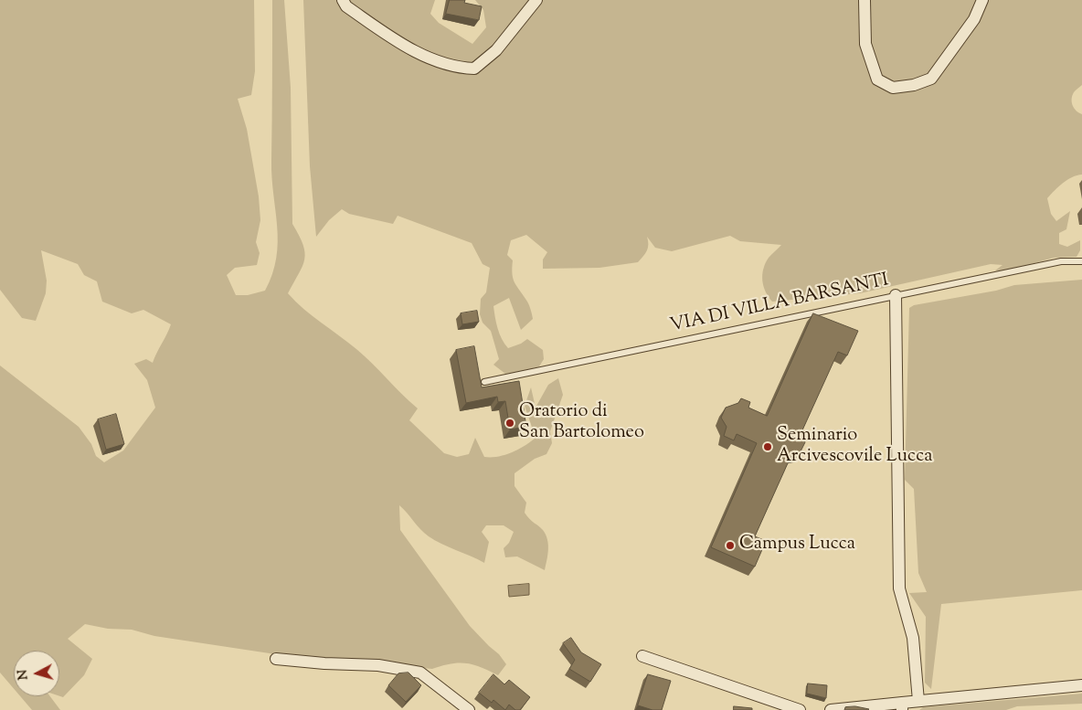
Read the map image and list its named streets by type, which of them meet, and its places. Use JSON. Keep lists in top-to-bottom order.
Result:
{
  "streets": {
    "lane": ["VIA DI VILLA BARSANTI"]
  },
  "places": ["Oratorio di San Bartolomeo", "Seminario Arcivescovile Lucca", "Campus Lucca"],
  "north": "left"
}
